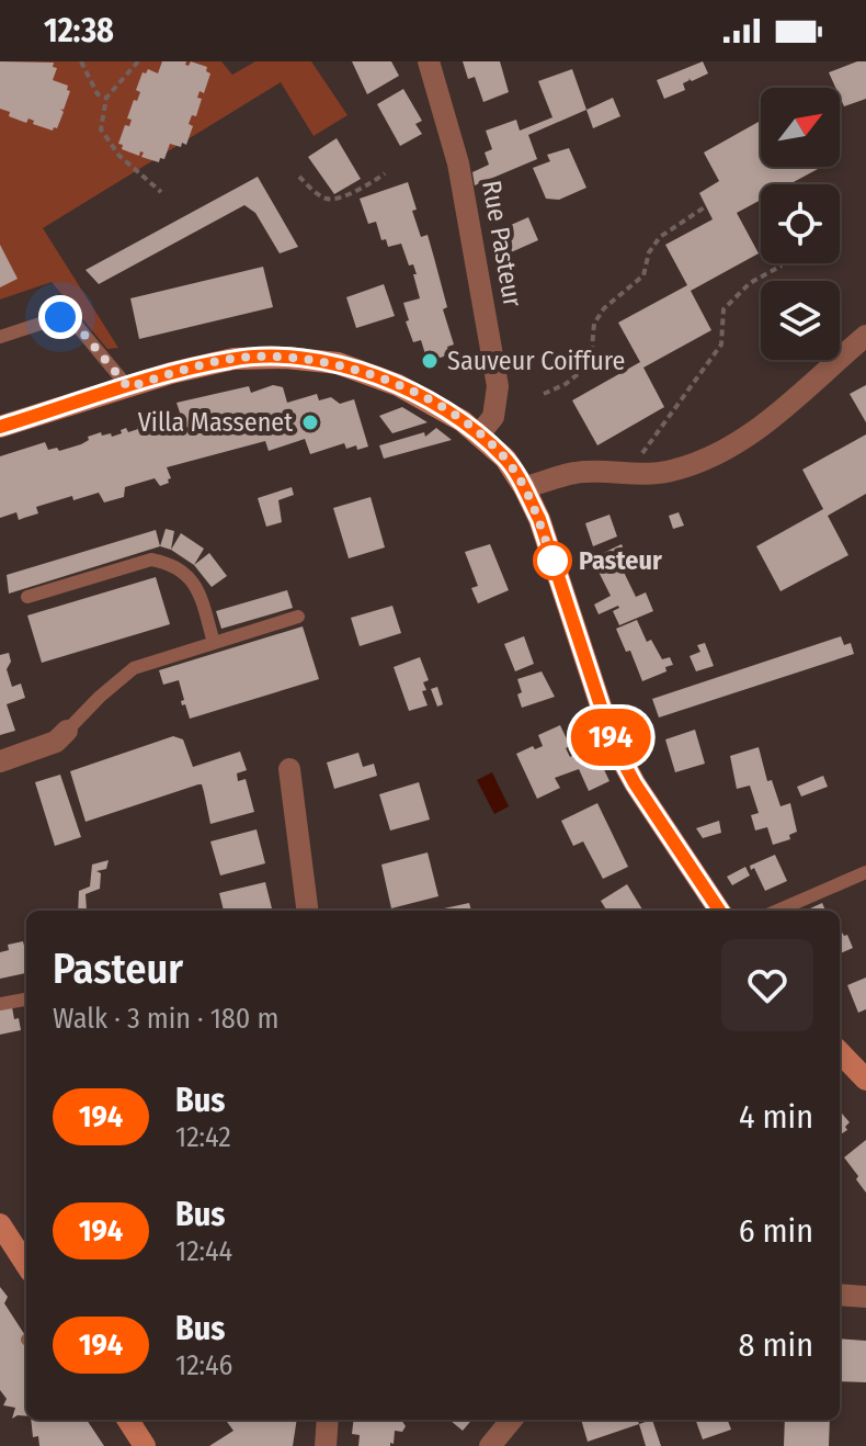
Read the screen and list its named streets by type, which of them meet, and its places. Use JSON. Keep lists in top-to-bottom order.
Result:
{
  "streets": {
    "street": ["Rue Pasteur"]
  },
  "places": ["Sauveur Coiffure", "Villa Massenet", "Pasteur"],
  "lines": ["bus line 194"],
  "north": "top right",
  "page": {
    "status": "12:38",
    "on_map": "194",
    "heading": ["Pasteur", "Walk · 3 min · 180 m"],
    "list": [
      {
        "mark": "194",
        "name": "Bus",
        "note": "12:42",
        "value": "4 min"
      },
      {
        "mark": "194",
        "name": "Bus",
        "note": "12:44",
        "value": "6 min"
      },
      {
        "mark": "194",
        "name": "Bus",
        "note": "12:46",
        "value": "8 min"
      }
    ]
  }
}
